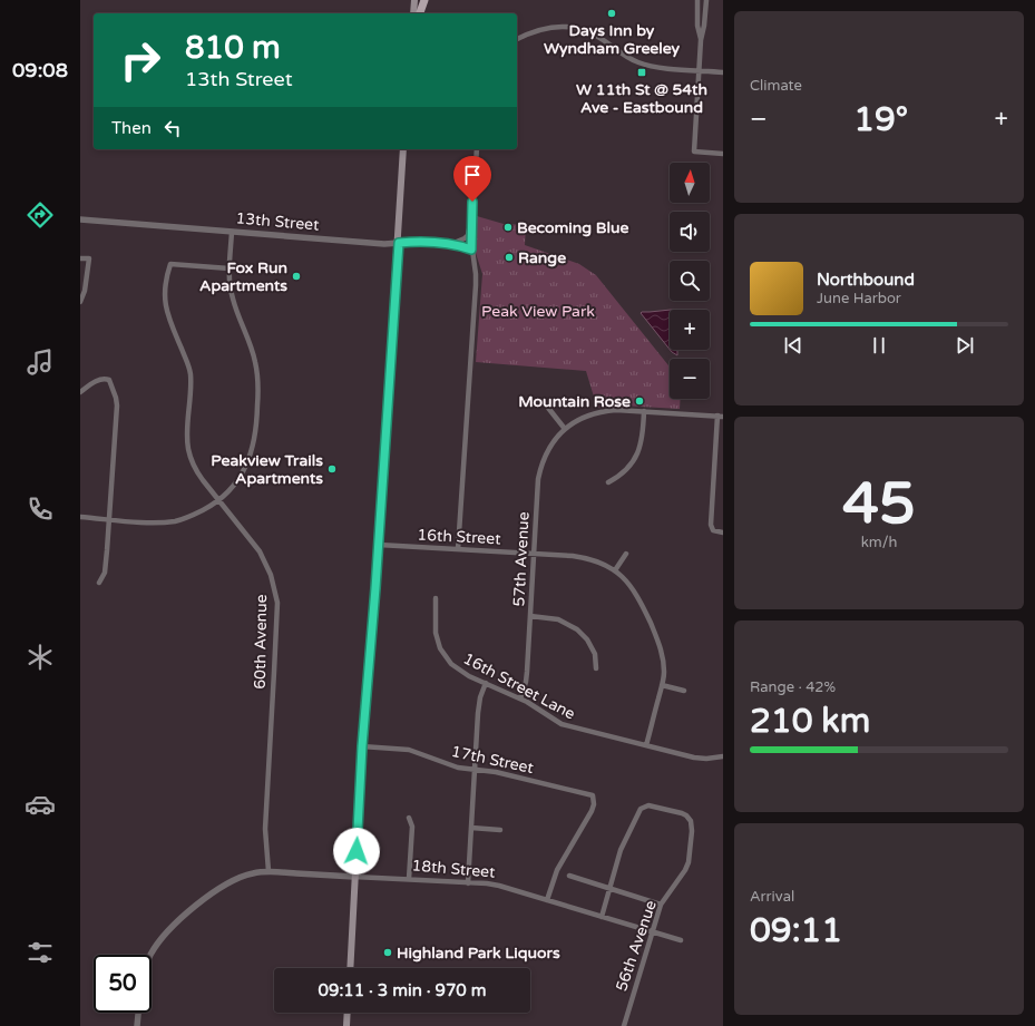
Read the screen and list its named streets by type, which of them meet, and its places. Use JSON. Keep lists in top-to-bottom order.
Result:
{
  "streets": {
    "street": [
      "13th Street",
      "16th Street",
      "57th Avenue",
      "60th Avenue",
      "16th Street Lane",
      "17th Street",
      "18th Street",
      "56th Avenue"
    ]
  },
  "crossings": [
    ["16th Street", "57th Avenue"],
    ["57th Avenue", "16th Street Lane"],
    ["60th Avenue", "18th Street"],
    ["17th Street", "18th Street"],
    ["18th Street", "56th Avenue"]
  ],
  "parks": ["Peak View Park"],
  "places": {
    "other": [
      "Days Inn by Wyndham Greeley",
      "Becoming Blue",
      "Range",
      "Fox Run Apartments",
      "Mountain Rose",
      "Peakview Trails Apartments",
      "Highland Park Liquors"
    ],
    "transit": ["W 11th St @ 54th Ave - Eastbound"]
  },
  "north": "top",
  "page": {
    "tabs": "09:08",
    "tile": [
      "Climate",
      ["45", "km/h"],
      ["Range · 42%", "210 km"],
      ["Arrival", "09:11"]
    ],
    "turn": ["810 m", "13th Street"],
    "heat": ["−", "19°", "+"],
    "then": "Then",
    "map_buttons": ["+", "−"],
    "song": ["Northbound", "June Harbor"],
    "limit": "50",
    "trip": "09:11 · 3 min · 970 m"
  }
}
